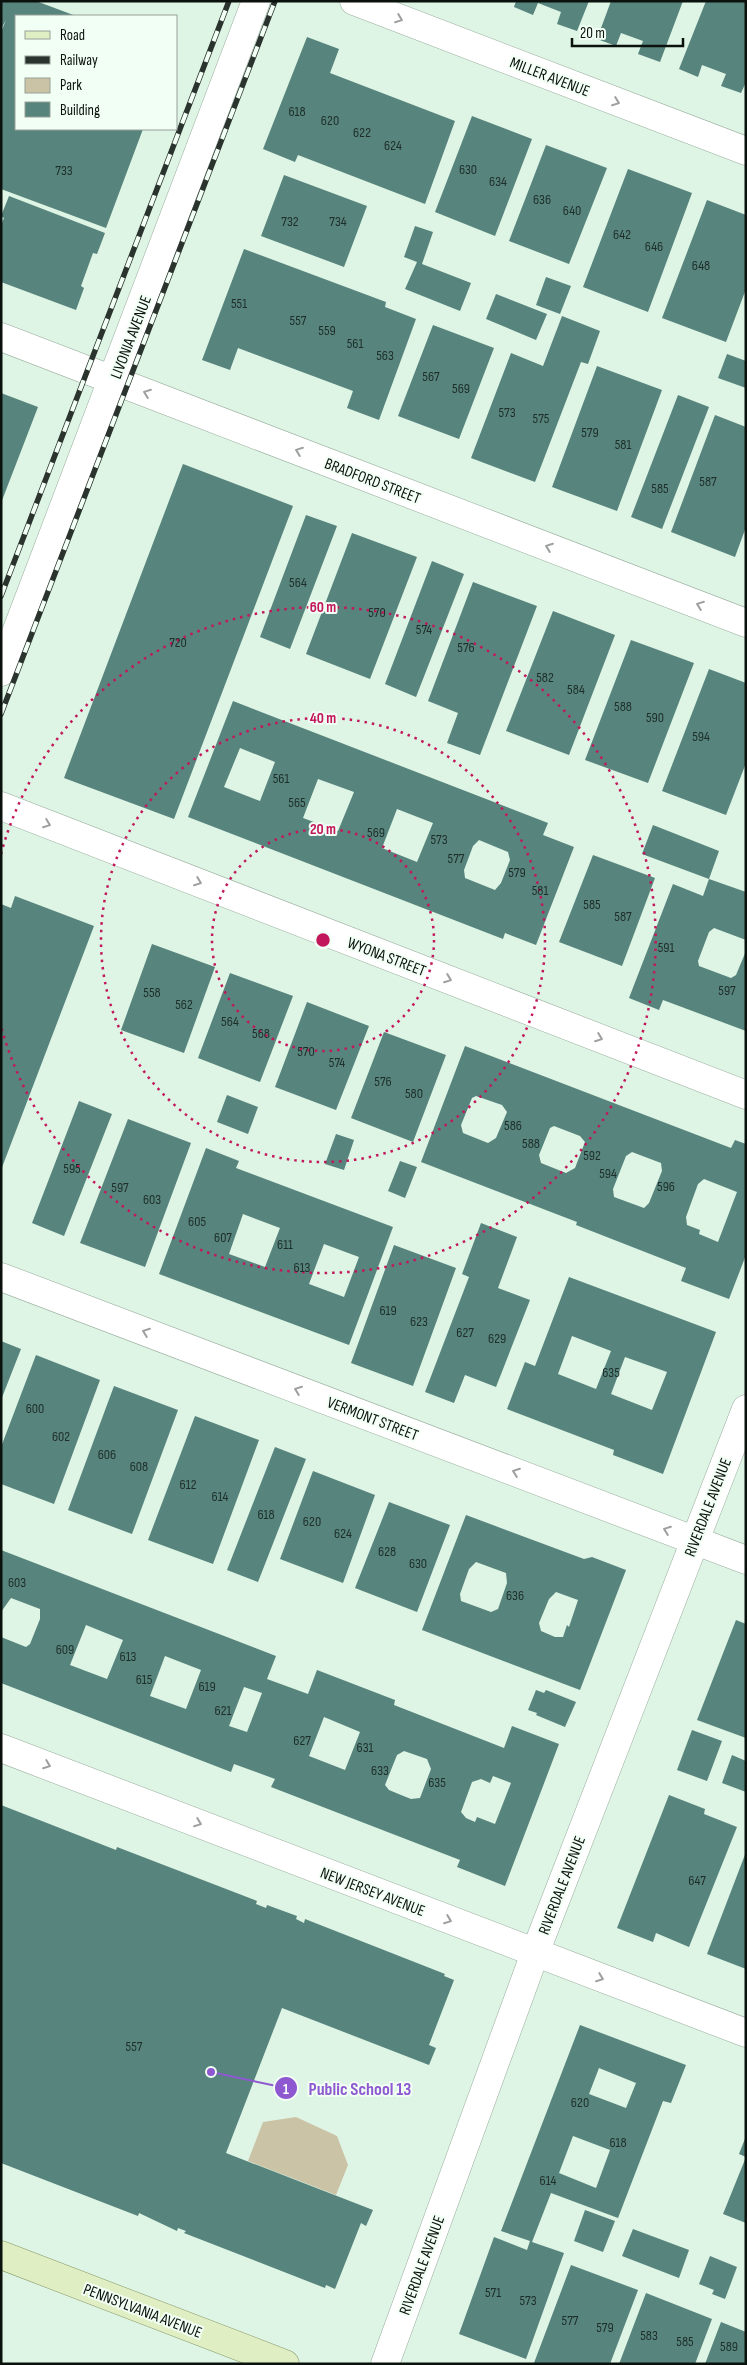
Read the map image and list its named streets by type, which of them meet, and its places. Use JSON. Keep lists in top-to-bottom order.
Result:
{
  "streets": {
    "main road": ["PENNSYLVANIA AVENUE"],
    "street": [
      "MILLER AVENUE",
      "LIVONIA AVENUE",
      "BRADFORD STREET",
      "WYONA STREET",
      "VERMONT STREET",
      "RIVERDALE AVENUE",
      "NEW JERSEY AVENUE"
    ]
  },
  "crossings": [
    ["LIVONIA AVENUE", "BRADFORD STREET"],
    ["VERMONT STREET", "RIVERDALE AVENUE"],
    ["RIVERDALE AVENUE", "NEW JERSEY AVENUE"]
  ],
  "one_way": [
    "MILLER AVENUE",
    "BRADFORD STREET",
    "WYONA STREET",
    "VERMONT STREET",
    "NEW JERSEY AVENUE"
  ],
  "places": ["Public School 13"],
  "house_numbers": [
    "618",
    "620",
    "622",
    "624",
    "630",
    "733",
    "634",
    "636",
    "640",
    "732",
    "734",
    "642",
    "646",
    "648",
    "551",
    "557",
    "559",
    "561",
    "563",
    "567",
    "569",
    "573",
    "575",
    "579",
    "581",
    "587",
    "585",
    "564",
    "570",
    "574",
    "720",
    "576",
    "582",
    "584",
    "588",
    "590",
    "594",
    "561",
    "565",
    "569",
    "573",
    "577",
    "579",
    "581",
    "585",
    "587",
    "591",
    "597",
    "558",
    "562",
    "564",
    "568",
    "570",
    "574",
    "576",
    "580",
    "586",
    "588",
    "592",
    "595",
    "594",
    "596",
    "597",
    "603",
    "605",
    "607",
    "611",
    "613",
    "619",
    "623",
    "627",
    "629",
    "635",
    "600",
    "602",
    "606",
    "608",
    "612",
    "614",
    "618",
    "620",
    "624",
    "628",
    "630",
    "603",
    "636",
    "609",
    "613",
    "615",
    "619",
    "621",
    "627",
    "631",
    "633",
    "635",
    "647",
    "557",
    "620",
    "618",
    "614",
    "571",
    "573",
    "577",
    "579",
    "583",
    "585",
    "589"
  ],
  "legend": [
    "Road",
    "Railway",
    "Park",
    "Building"
  ],
  "scale_bar": "20 m",
  "rings": ["60 m", "40 m", "20 m"]
}
